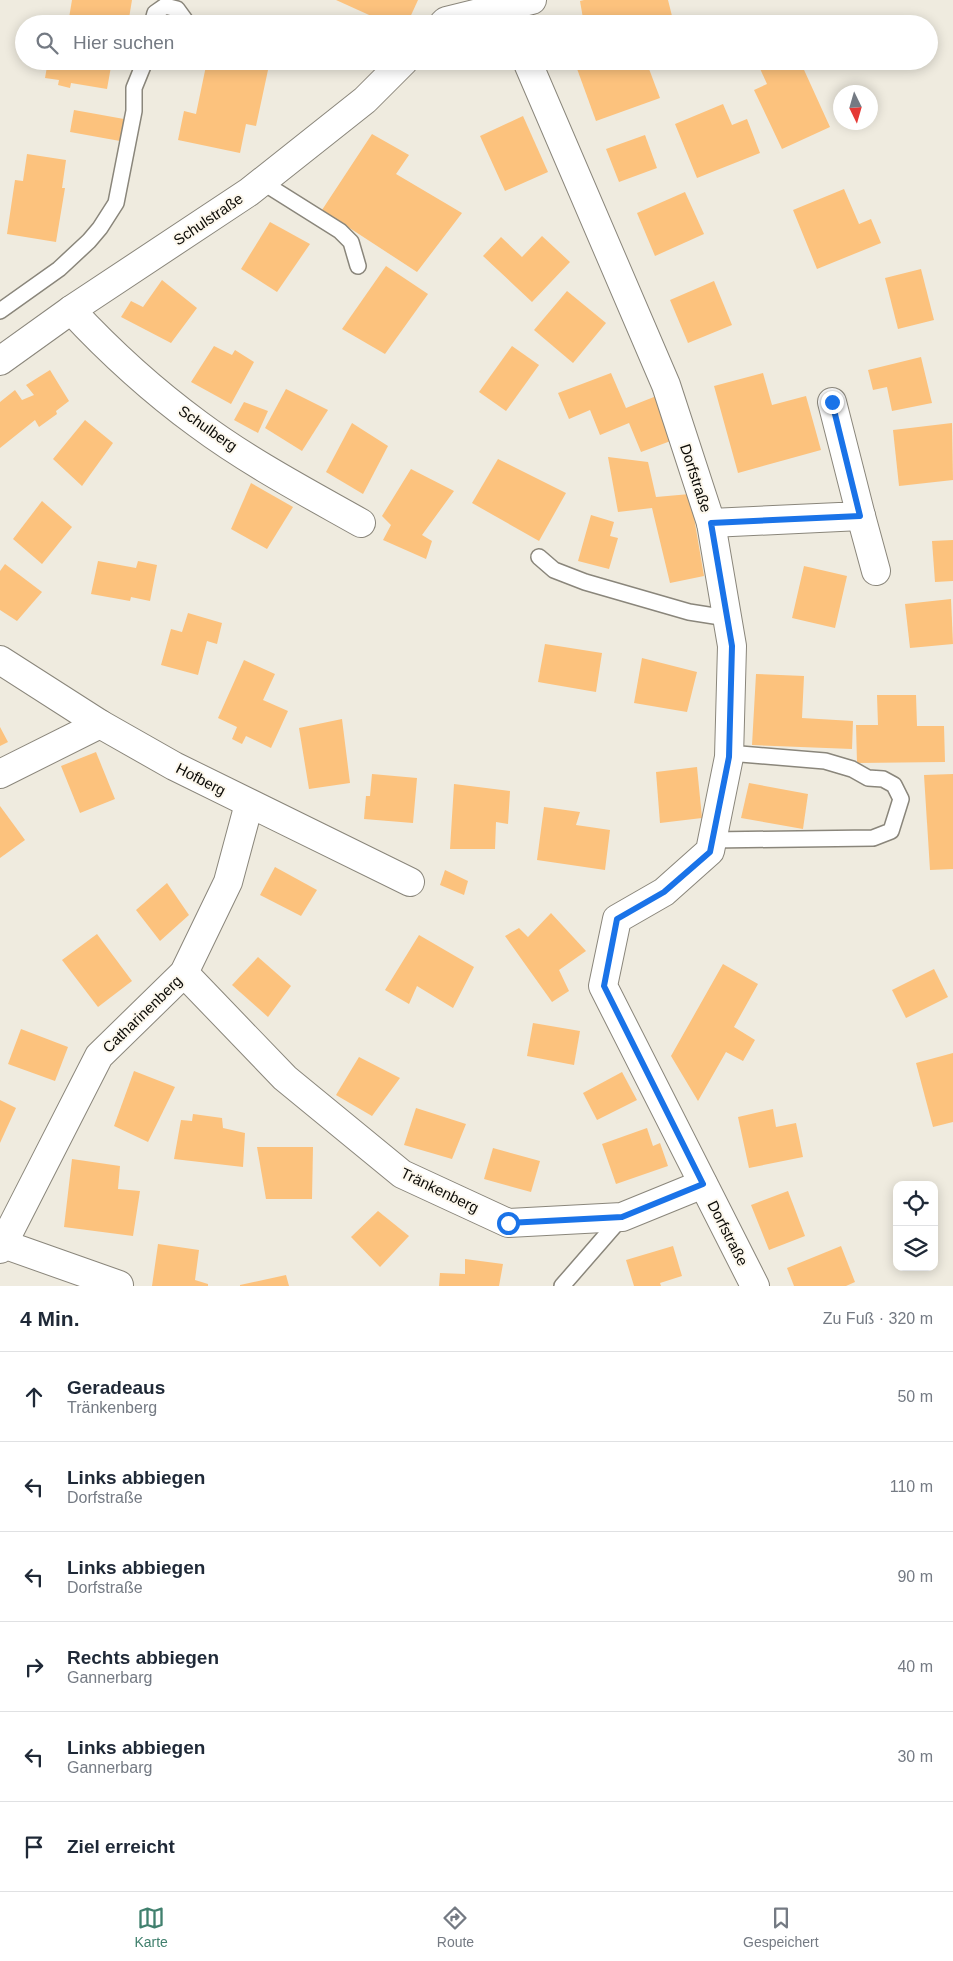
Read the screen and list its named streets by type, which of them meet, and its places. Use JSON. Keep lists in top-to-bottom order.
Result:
{
  "streets": {
    "street": [
      "Schulstraße",
      "Schulberg",
      "Dorfstraße",
      "Hofberg",
      "Catharinenberg",
      "Tränkenberg"
    ]
  },
  "crossings": [
    ["Schulstraße", "Schulberg"],
    ["Dorfstraße", "Tränkenberg"],
    ["Hofberg", "Catharinenberg"],
    ["Catharinenberg", "Tränkenberg"]
  ],
  "north": "bottom",
  "page": {
    "search": "Hier suchen",
    "heading": ["4 Min.", "Zu Fuß · 320 m"],
    "list": [
      ["Geradeaus", "Tränkenberg", "50 m"],
      ["Links abbiegen", "Dorfstraße", "110 m"],
      ["Links abbiegen", "Dorfstraße", "90 m"],
      ["Rechts abbiegen", "Gannerbarg", "40 m"],
      ["Links abbiegen", "Gannerbarg", "30 m"],
      "Ziel erreicht"
    ],
    "nav": ["Karte", "Route", "Gespeichert"]
  }
}
